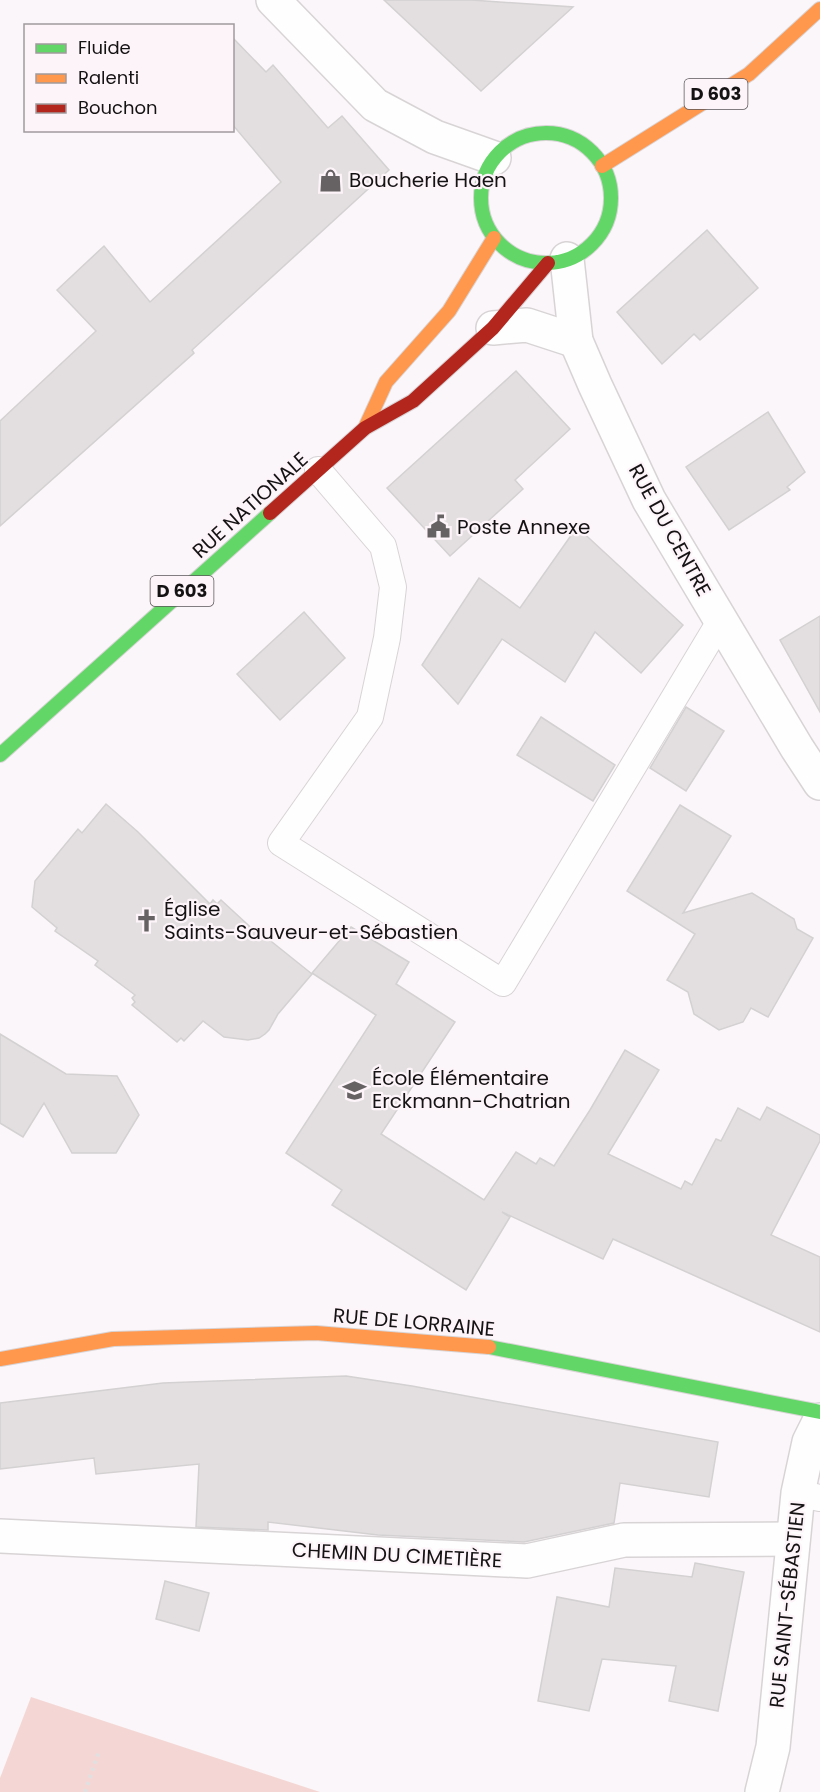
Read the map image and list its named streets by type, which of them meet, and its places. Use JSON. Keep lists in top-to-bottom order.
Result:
{
  "streets": {
    "main road": ["D 603", "RUE NATIONALE", "RUE DE LORRAINE"],
    "street": ["RUE DU CENTRE", "CHEMIN DU CIMETIÈRE", "RUE SAINT-SÉBASTIEN"]
  },
  "crossings": [
    ["D 603", "RUE NATIONALE"],
    ["D 603", "RUE DU CENTRE"],
    ["RUE NATIONALE", "RUE DU CENTRE"],
    ["CHEMIN DU CIMETIÈRE", "RUE SAINT-SÉBASTIEN"]
  ],
  "places": {
    "shop": ["Boucherie Haen"],
    "public building": ["Poste Annexe"],
    "church": ["Église Saints-Sauveur-et-Sébastien"],
    "school or university": ["École Élémentaire Erckmann-Chatrian"]
  },
  "legend": ["Fluide", "Ralenti", "Bouchon"]
}
